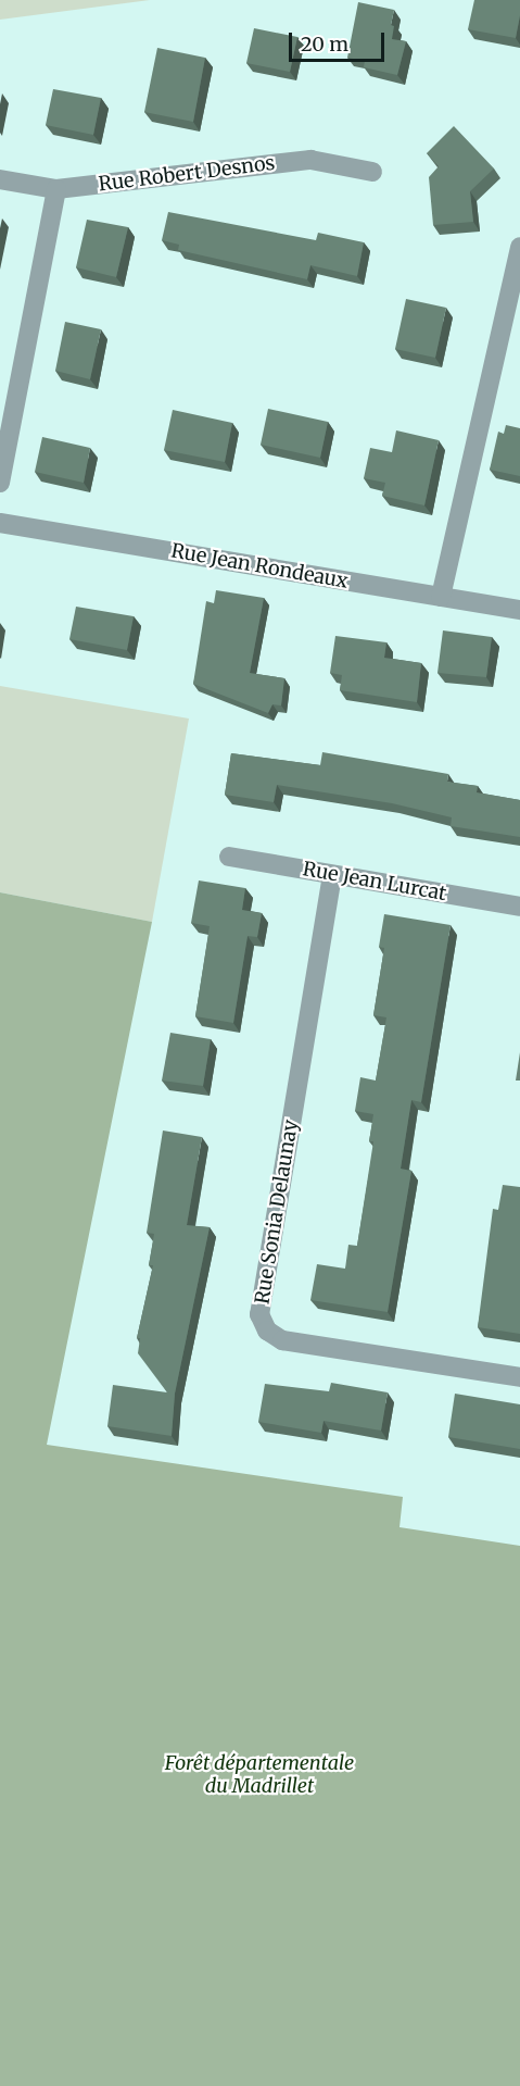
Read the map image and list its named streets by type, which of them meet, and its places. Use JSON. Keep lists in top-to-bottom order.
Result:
{
  "streets": {
    "street": [
      "Rue Robert Desnos",
      "Rue Jean Rondeaux",
      "Rue Jean Lurcat",
      "Rue Sonia Delaunay"
    ]
  },
  "crossings": [
    ["Rue Jean Lurcat", "Rue Sonia Delaunay"]
  ],
  "parks": ["Forêt départementale du Madrillet"],
  "scale_bar": "20 m"
}
